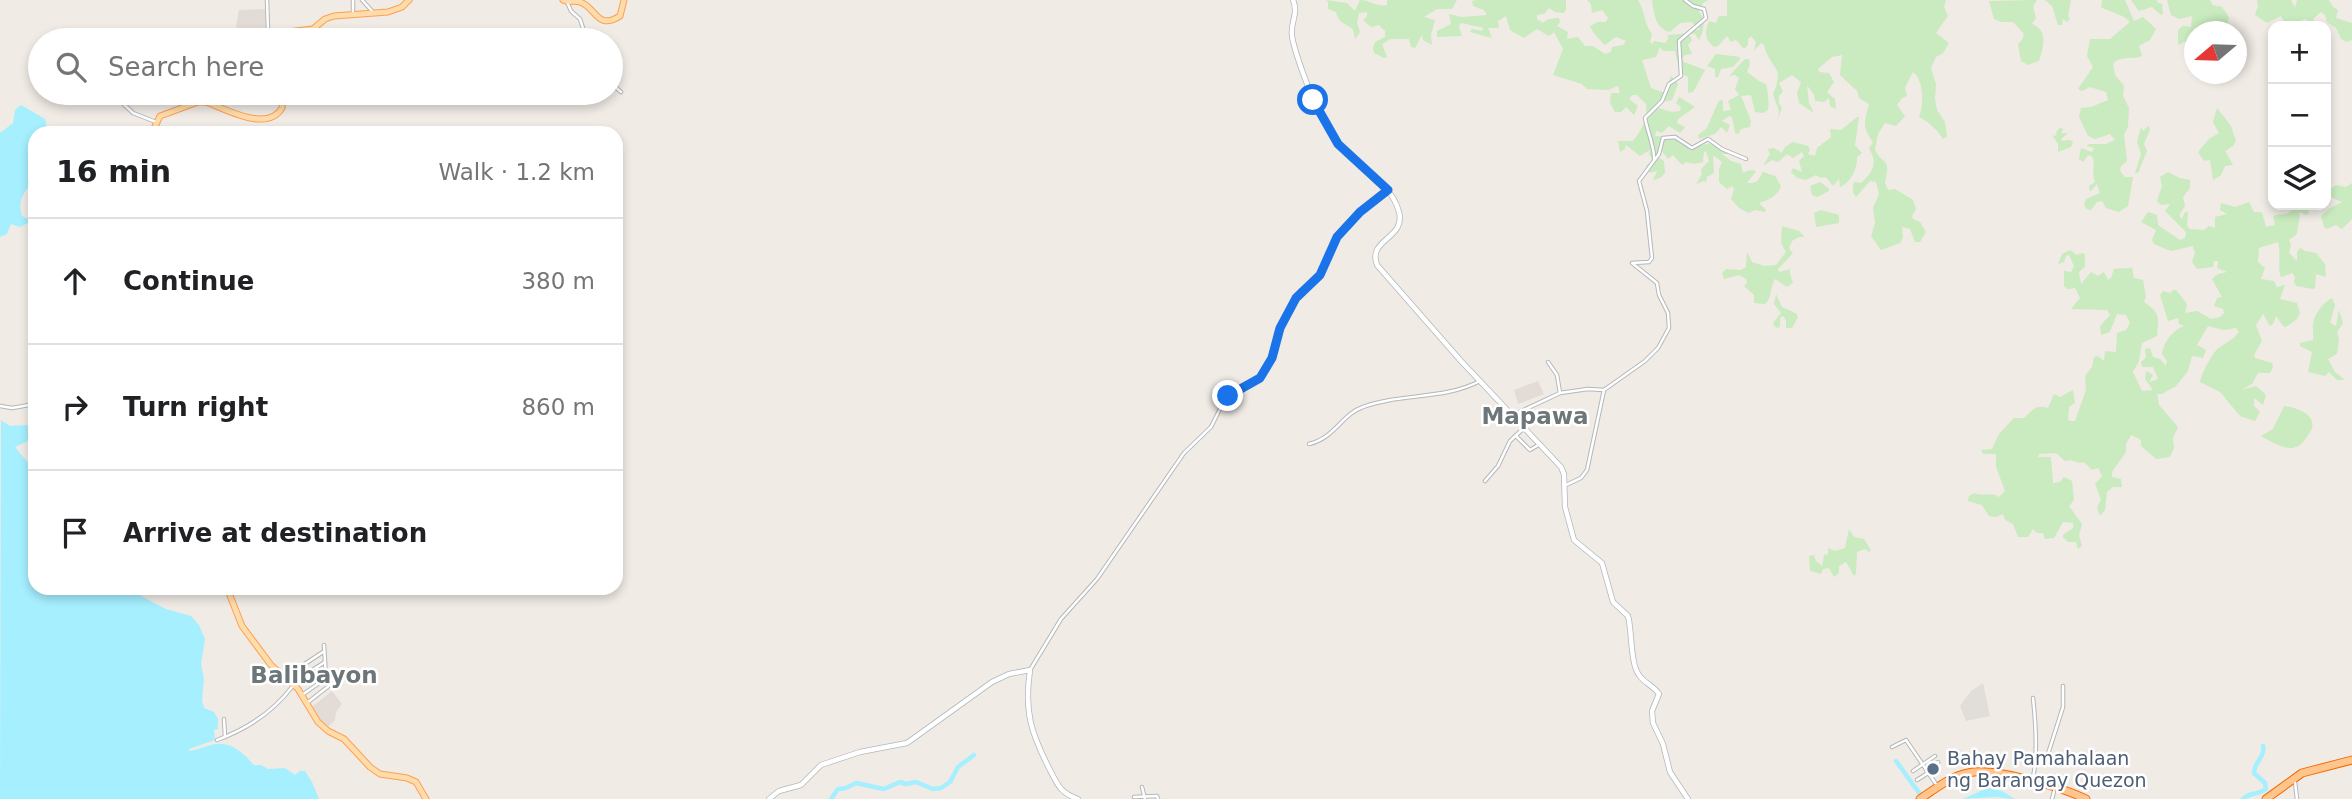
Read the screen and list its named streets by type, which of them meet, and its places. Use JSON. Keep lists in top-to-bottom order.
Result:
{
  "districts": ["Mapawa", "Balibayon"],
  "places": ["Bahay Pamahalaan ng Barangay Quezon"],
  "north": "left",
  "page": {
    "map_buttons": ["+", "−"],
    "search": "Search here",
    "heading": ["16 min", "Walk · 1.2 km"],
    "list": [
      ["Continue", "380 m"],
      ["Turn right", "860 m"],
      "Arrive at destination"
    ]
  }
}
